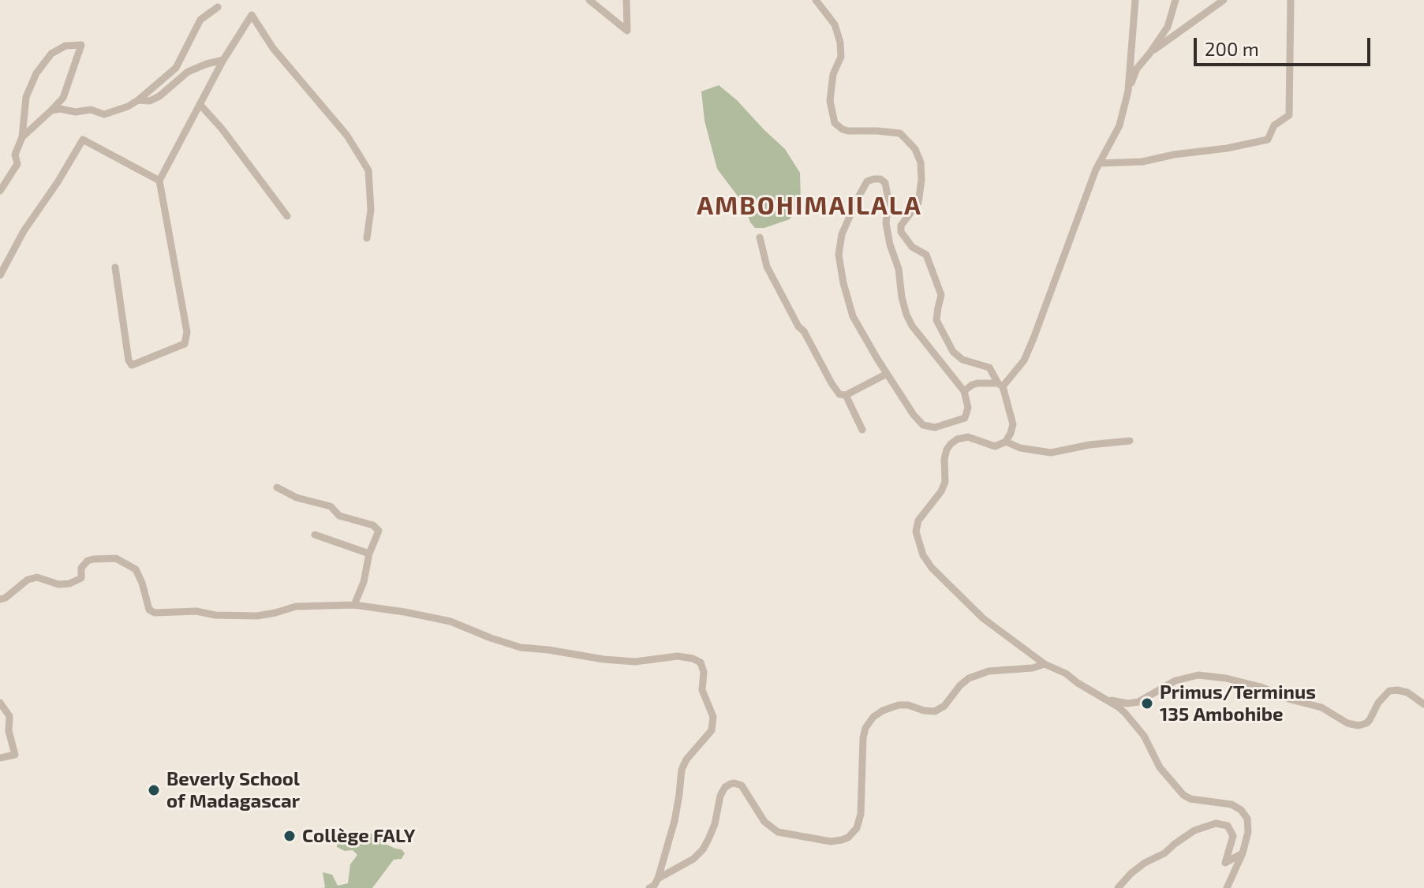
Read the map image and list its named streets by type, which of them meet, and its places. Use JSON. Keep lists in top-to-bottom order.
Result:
{
  "districts": ["AMBOHIMAILALA"],
  "places": ["Primus/Terminus 135 Ambohibe", "Beverly School of Madagascar", "Collège FALY"],
  "scale_bar": "200 m"
}
